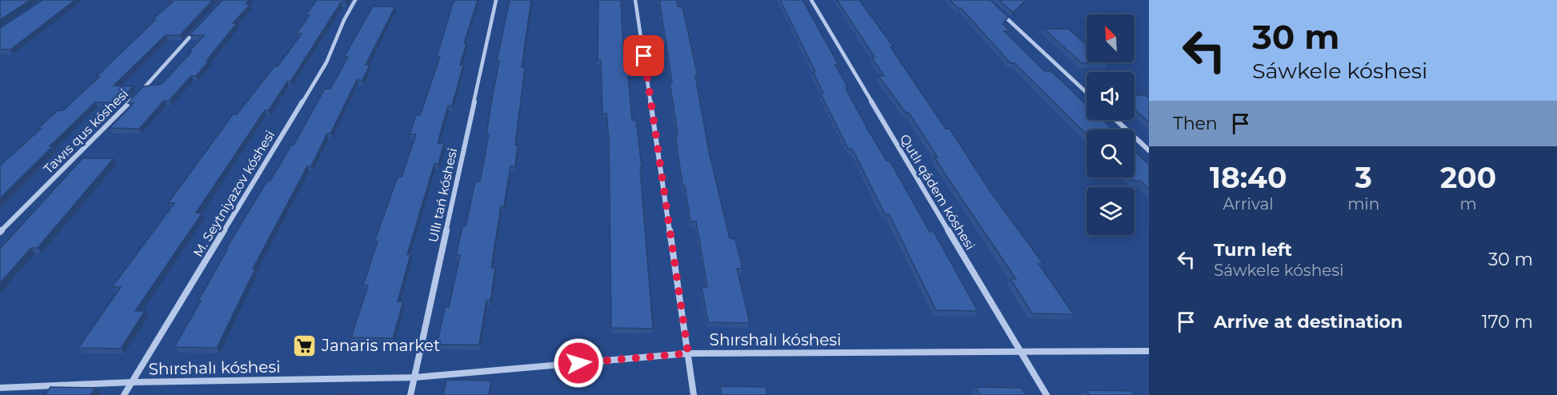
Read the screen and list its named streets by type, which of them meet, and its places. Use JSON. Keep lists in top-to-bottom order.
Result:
{
  "streets": {
    "street": [
      "Tawıs qus kóshesi",
      "Qutlı qádem kóshesi",
      "M. Seytniyazov kóshesi",
      "Ullı tań kóshesi",
      "Shırshalı kóshesi"
    ]
  },
  "crossings": [
    ["Qutlı qádem kóshesi", "Shırshalı kóshesi"],
    ["M. Seytniyazov kóshesi", "Shırshalı kóshesi"],
    ["Ullı tań kóshesi", "Shırshalı kóshesi"]
  ],
  "places": {
    "supermarket": ["Janaris market"]
  },
  "north": "top left",
  "page": {
    "turn": ["30 m", "Sáwkele kóshesi"],
    "then": "Then",
    "eta": [
      "18:40",
      "Arrival",
      "3",
      "min",
      "200",
      "m"
    ],
    "list": [
      {
        "name": "Turn left",
        "note": "Sáwkele kóshesi",
        "value": "30 m"
      },
      {
        "name": "Arrive at destination",
        "value": "170 m"
      }
    ]
  }
}
